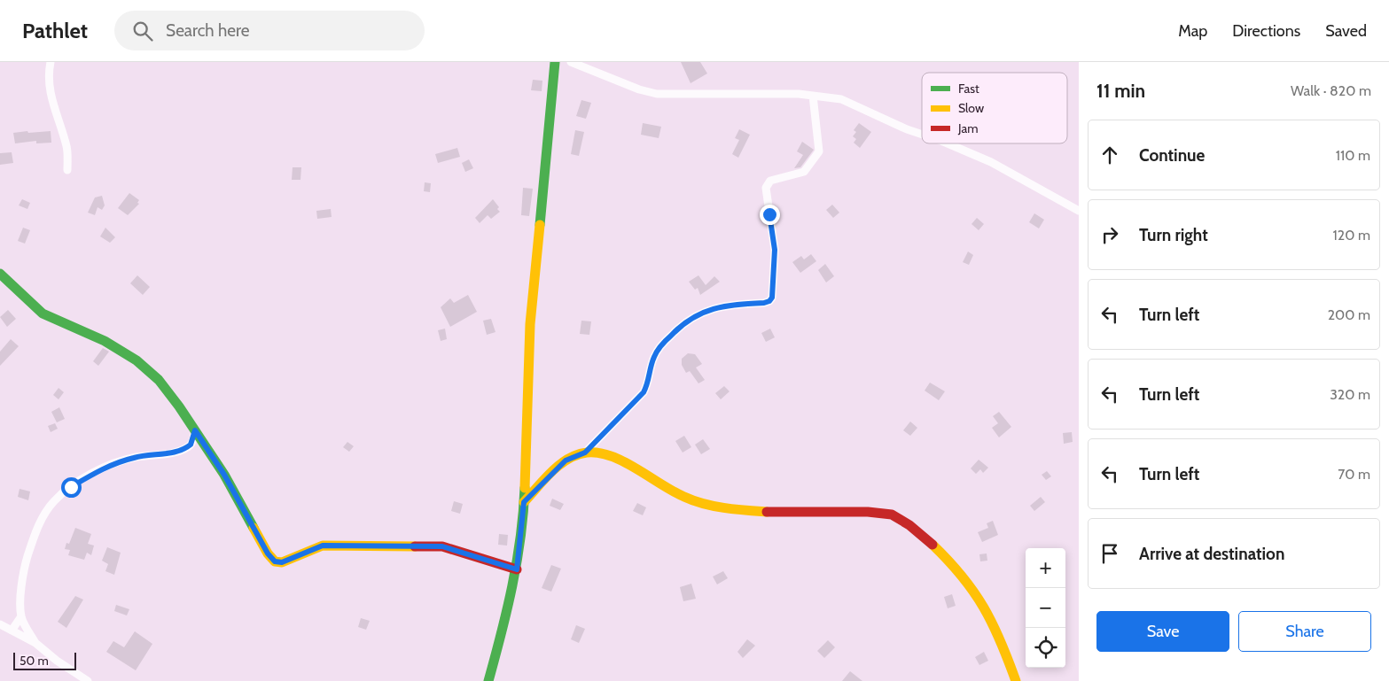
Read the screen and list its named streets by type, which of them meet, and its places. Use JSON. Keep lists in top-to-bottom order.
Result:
{
  "legend": ["Fast", "Slow", "Jam"],
  "scale_bar": "50 m",
  "page": {
    "header": "Pathlet",
    "search": "Search here",
    "nav": ["Map", "Directions", "Saved"],
    "heading": ["11 min", "Walk · 820 m"],
    "list": [
      ["Continue", "110 m"],
      ["Turn right", "120 m"],
      ["Turn left", "200 m"],
      ["Turn left", "320 m"],
      ["Turn left", "70 m"],
      "Arrive at destination"
    ],
    "map_buttons": ["+", "−"],
    "buttons": ["Save", "Share"],
    "scale": "50 m"
  }
}
